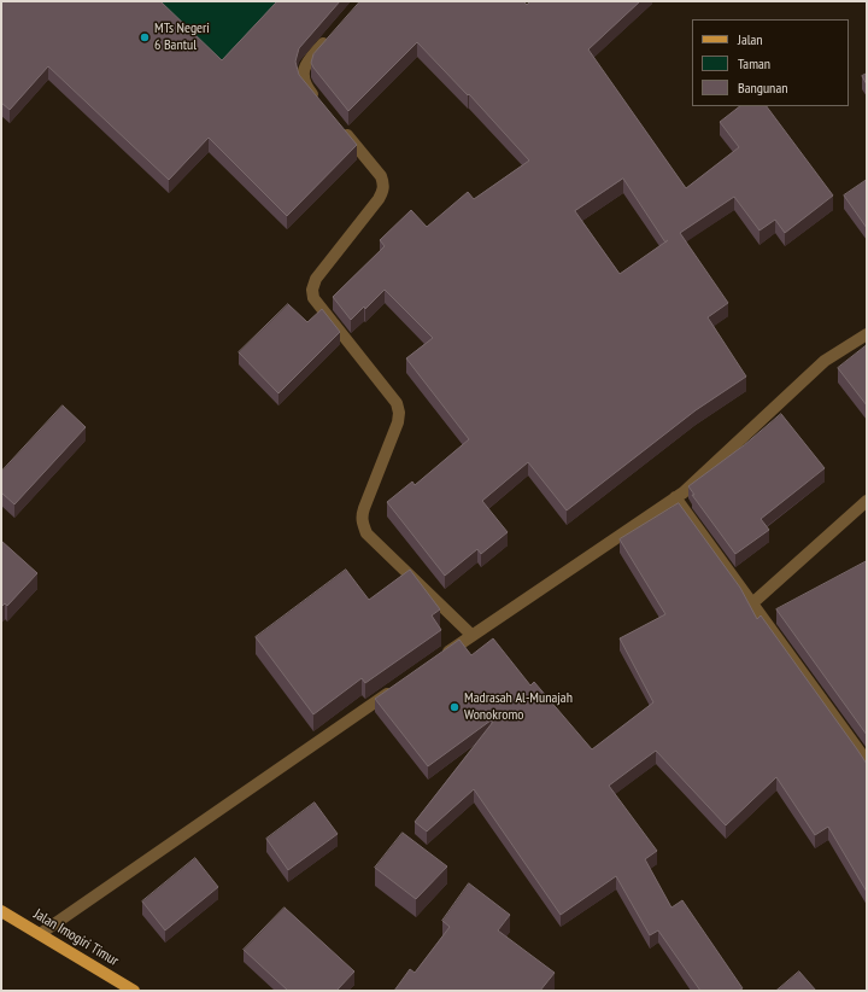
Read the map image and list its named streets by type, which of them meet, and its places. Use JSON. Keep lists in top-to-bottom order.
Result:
{
  "streets": {
    "main road": ["Jalan Imogiri Timur"]
  },
  "places": ["MTs Negeri 6 Bantul", "Madrasah Al-Munajah Wonokromo"],
  "legend": ["Jalan", "Taman", "Bangunan"]
}
